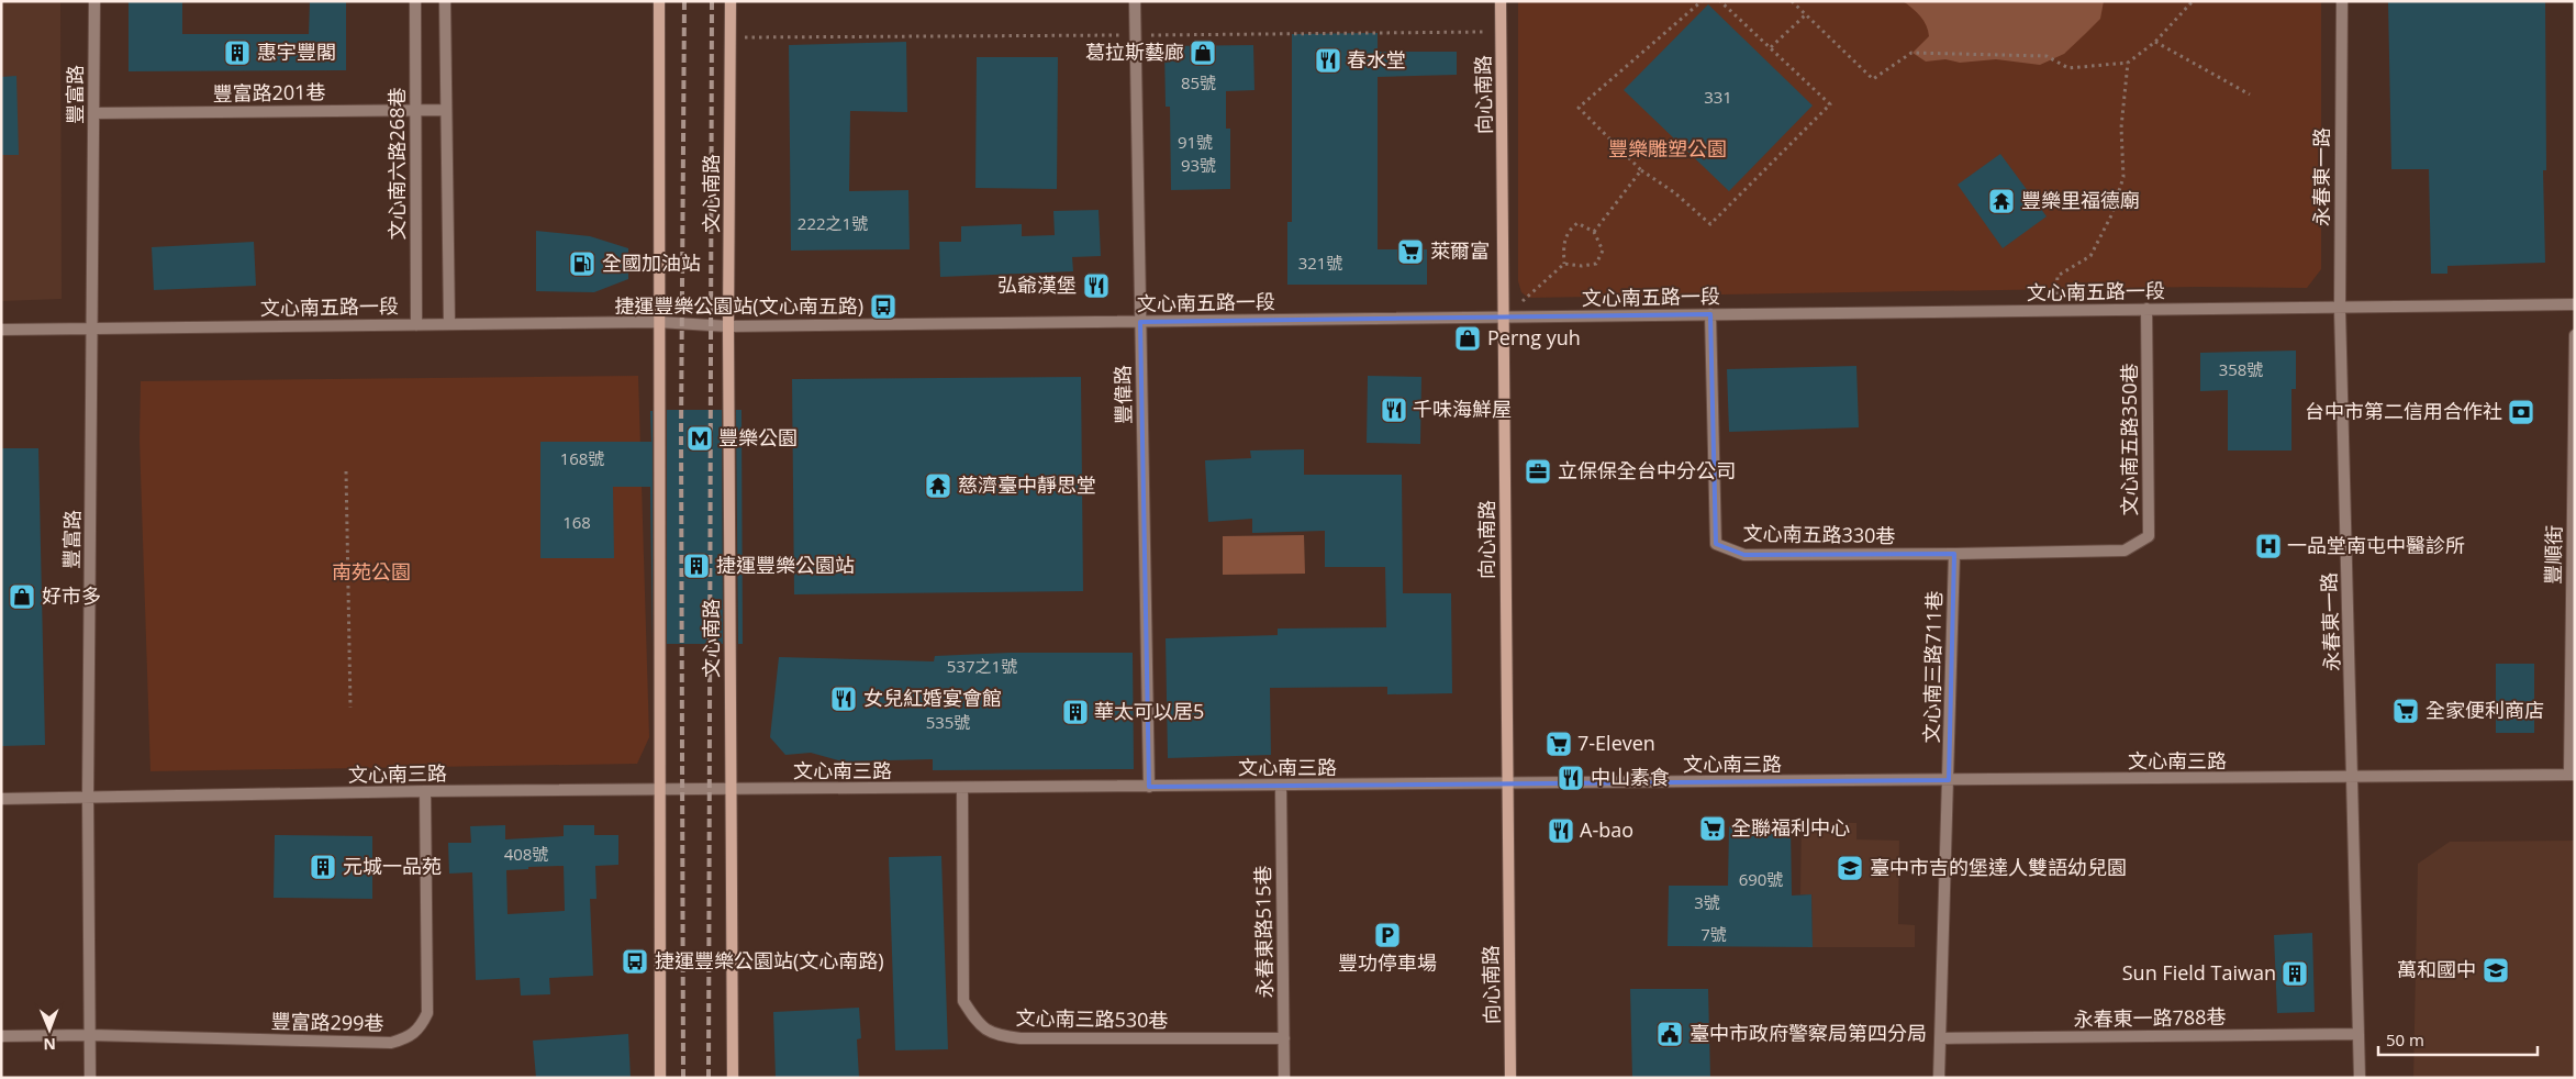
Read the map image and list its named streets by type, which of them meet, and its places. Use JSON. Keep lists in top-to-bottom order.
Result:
{
  "streets": {
    "main road": ["向心南路", "文心南路"],
    "street": [
      "豐富路201巷",
      "豐富路",
      "文心南六路268巷",
      "永春東一路",
      "文心南五路一段",
      "豐偉路",
      "文心南五路350巷",
      "文心南五路330巷",
      "豐順街",
      "文心南三路711巷",
      "文心南三路",
      "永春東路515巷",
      "永春東一路788巷",
      "文心南三路530巷",
      "豐富路299巷"
    ]
  },
  "crossings": [
    ["豐富路201巷", "豐富路"],
    ["豐富路201巷", "文心南六路268巷"],
    ["豐富路", "文心南五路一段"],
    ["豐富路", "文心南三路"],
    ["豐富路", "豐富路299巷"],
    ["向心南路", "文心南五路一段"],
    ["向心南路", "文心南三路"],
    ["文心南六路268巷", "文心南五路一段"],
    ["永春東一路", "文心南五路一段"],
    ["永春東一路", "文心南三路"],
    ["永春東一路", "永春東一路788巷"],
    ["文心南路", "文心南五路一段"],
    ["文心南路", "文心南三路"],
    ["文心南五路一段", "豐偉路"],
    ["文心南五路一段", "文心南五路350巷"],
    ["文心南五路一段", "文心南五路330巷"],
    ["豐偉路", "文心南三路"],
    ["文心南五路350巷", "文心南五路330巷"],
    ["文心南五路350巷", "文心南三路711巷"],
    ["文心南五路330巷", "文心南三路711巷"],
    ["豐順街", "文心南三路"],
    ["文心南三路711巷", "文心南三路"],
    ["文心南三路711巷", "永春東一路788巷"],
    ["文心南三路", "永春東路515巷"],
    ["文心南三路", "文心南三路530巷"],
    ["文心南三路", "豐富路299巷"],
    ["永春東路515巷", "文心南三路530巷"]
  ],
  "parks": ["豐樂雕塑公園", "南苑公園"],
  "places": {
    "building": [
      "惠宇豐閣",
      "捷運豐樂公園站",
      "華太可以居5",
      "元城一品苑",
      "Sun Field Taiwan"
    ],
    "shop": ["葛拉斯藝廊", "Perng yuh", "好市多"],
    "restaurant": [
      "春水堂",
      "弘爺漢堡",
      "千味海鮮屋",
      "女兒紅婚宴會館",
      "中山素食",
      "A-bao"
    ],
    "temple": ["豐樂里福德廟", "慈濟臺中靜思堂"],
    "supermarket": [
      "萊爾富",
      "全家便利商店",
      "7-Eleven",
      "全聯福利中心"
    ],
    "fuel station": ["全國加油站"],
    "bus stop": ["捷運豐樂公園站(文心南五路)", "捷運豐樂公園站(文心南路)"],
    "bank": ["台中市第二信用合作社"],
    "metro station": ["豐樂公園"],
    "office": ["立保保全台中分公司"],
    "hospital": ["一品堂南屯中醫診所"],
    "school or university": ["臺中市吉的堡達人雙語幼兒園", "萬和國中"],
    "parking": ["豐功停車場"],
    "public building": ["臺中市政府警察局第四分局"]
  },
  "house_numbers": [
    "85號",
    "331",
    "91號",
    "93號",
    "222之1號",
    "321號",
    "358號",
    "168號",
    "168",
    "537之1號",
    "535號",
    "408號",
    "690號",
    "3號",
    "7號"
  ],
  "scale_bar": "50 m",
  "north": "bottom"
}
